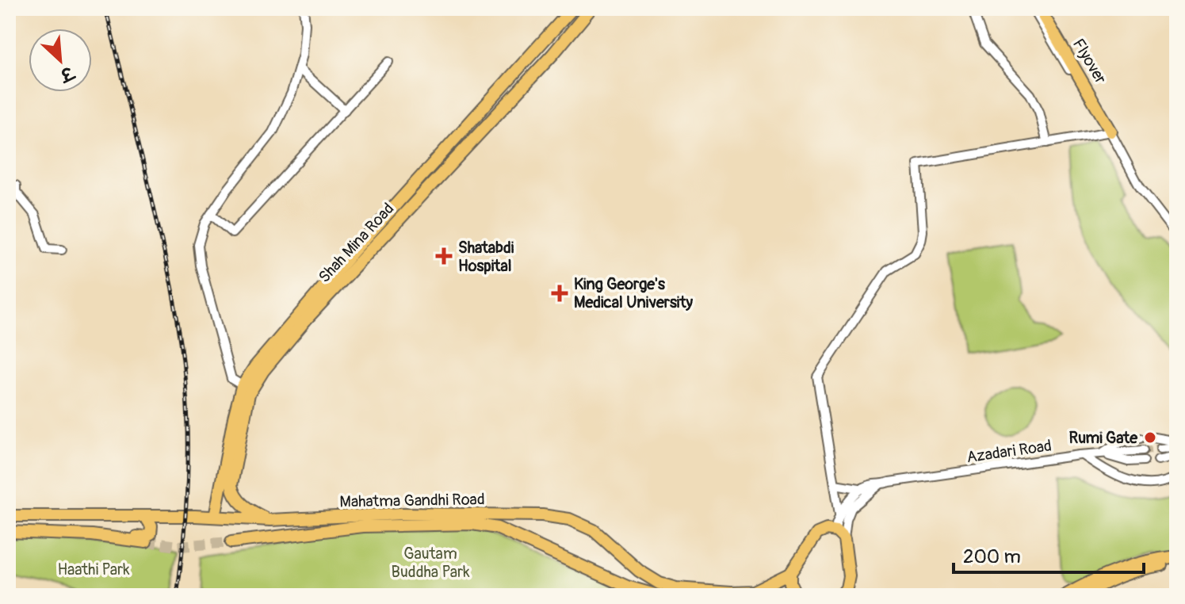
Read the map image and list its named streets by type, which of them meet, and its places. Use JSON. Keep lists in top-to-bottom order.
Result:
{
  "streets": {
    "main road": ["Flyover", "Shah Mina Road", "Mahatma Gandhi Road"],
    "street": ["Azadari Road"]
  },
  "crossings": [
    ["Shah Mina Road", "Mahatma Gandhi Road"]
  ],
  "parks": ["Gautam Buddha Park", "Haathi Park"],
  "places": {
    "health": ["Shatabdi Hospital", "King George's Medical University"],
    "other": ["Rumi Gate"]
  },
  "scale_bar": "200 m",
  "north": "bottom right"
}
